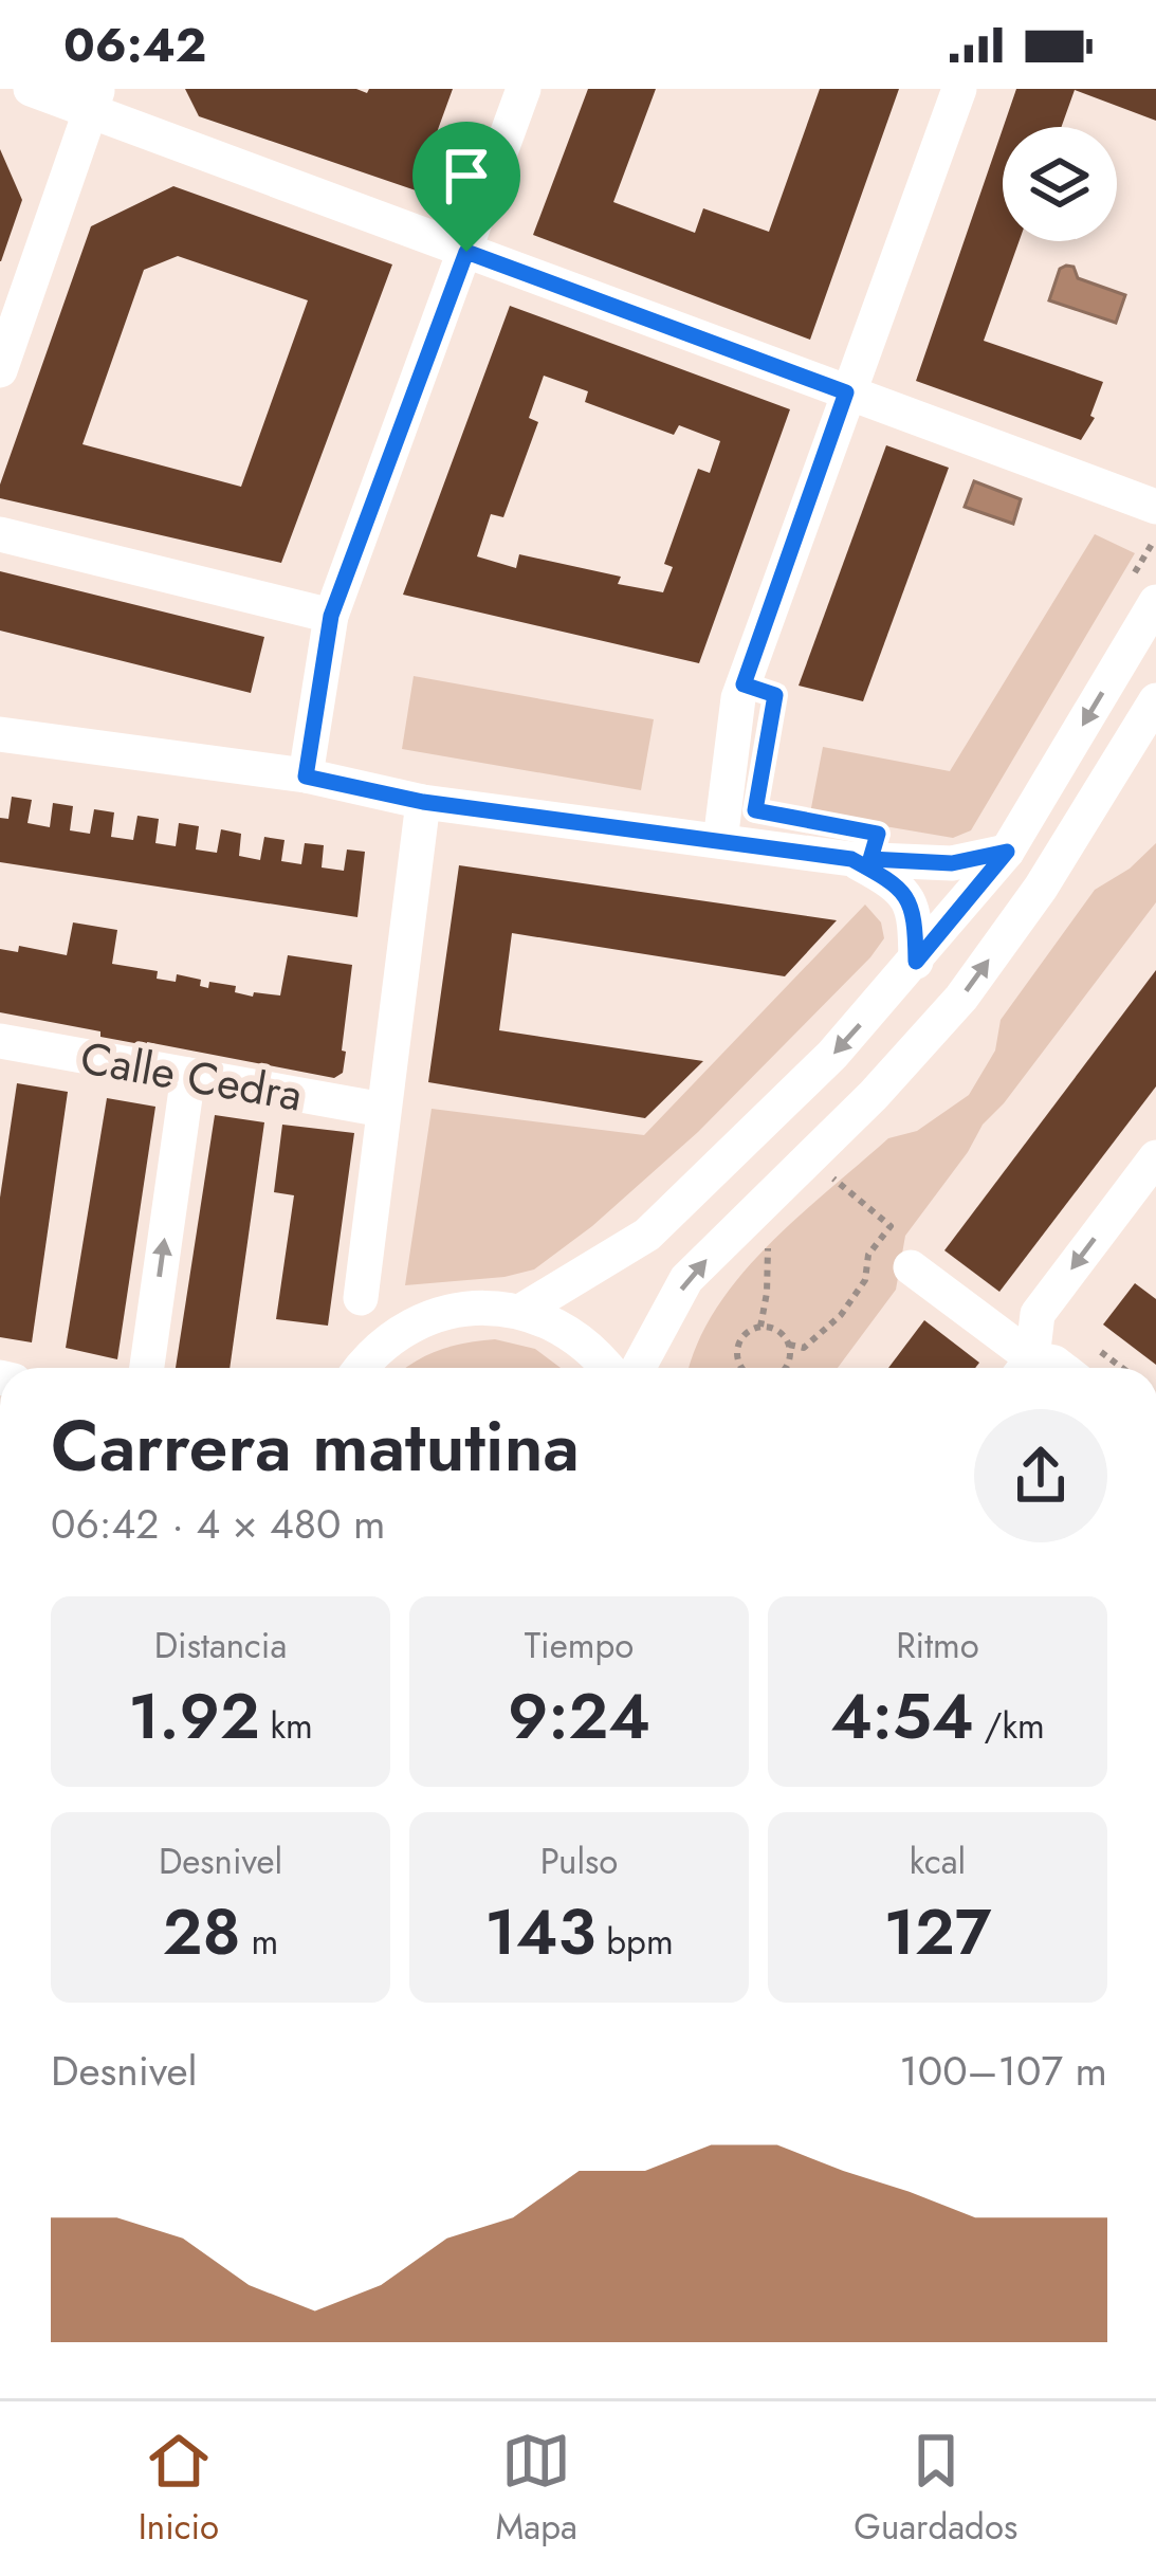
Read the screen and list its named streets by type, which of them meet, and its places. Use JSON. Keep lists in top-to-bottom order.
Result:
{
  "streets": {
    "street": ["Calle Cedra"]
  },
  "page": {
    "status": "06:42",
    "heading": ["Carrera matutina", "06:42 · 4 × 480 m"],
    "stats": [
      ["Distancia", "1.92 km"],
      ["Tiempo", "9:24"],
      ["Ritmo", "4:54 /km"],
      ["Desnivel", "28 m"],
      ["Pulso", "143 bpm"],
      ["kcal", "127"]
    ],
    "chart": ["Desnivel", "100–107 m"],
    "tabs": ["Inicio", "Mapa", "Guardados"]
  }
}
